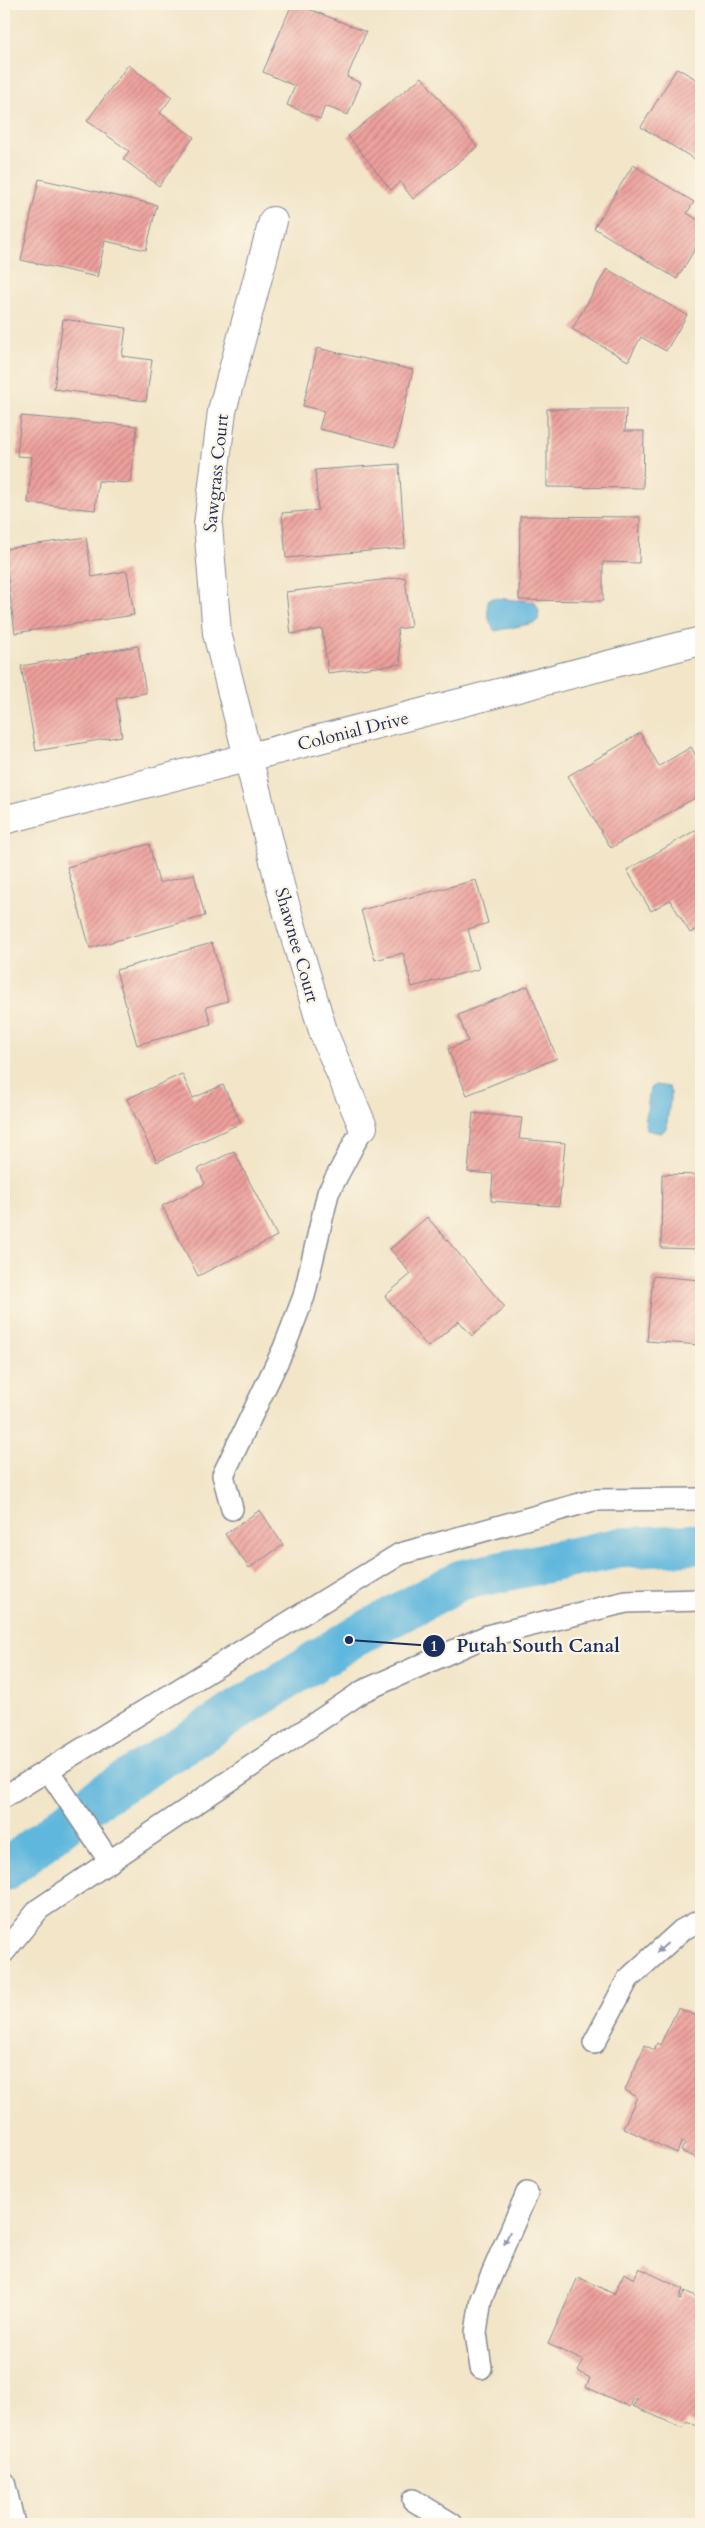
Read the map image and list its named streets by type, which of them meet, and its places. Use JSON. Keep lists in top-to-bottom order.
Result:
{
  "streets": {
    "street": ["Sawgrass Court", "Colonial Drive", "Shawnee Court"]
  },
  "crossings": [
    ["Sawgrass Court", "Colonial Drive"],
    ["Sawgrass Court", "Shawnee Court"],
    ["Colonial Drive", "Shawnee Court"]
  ],
  "places": ["Putah South Canal"]
}
